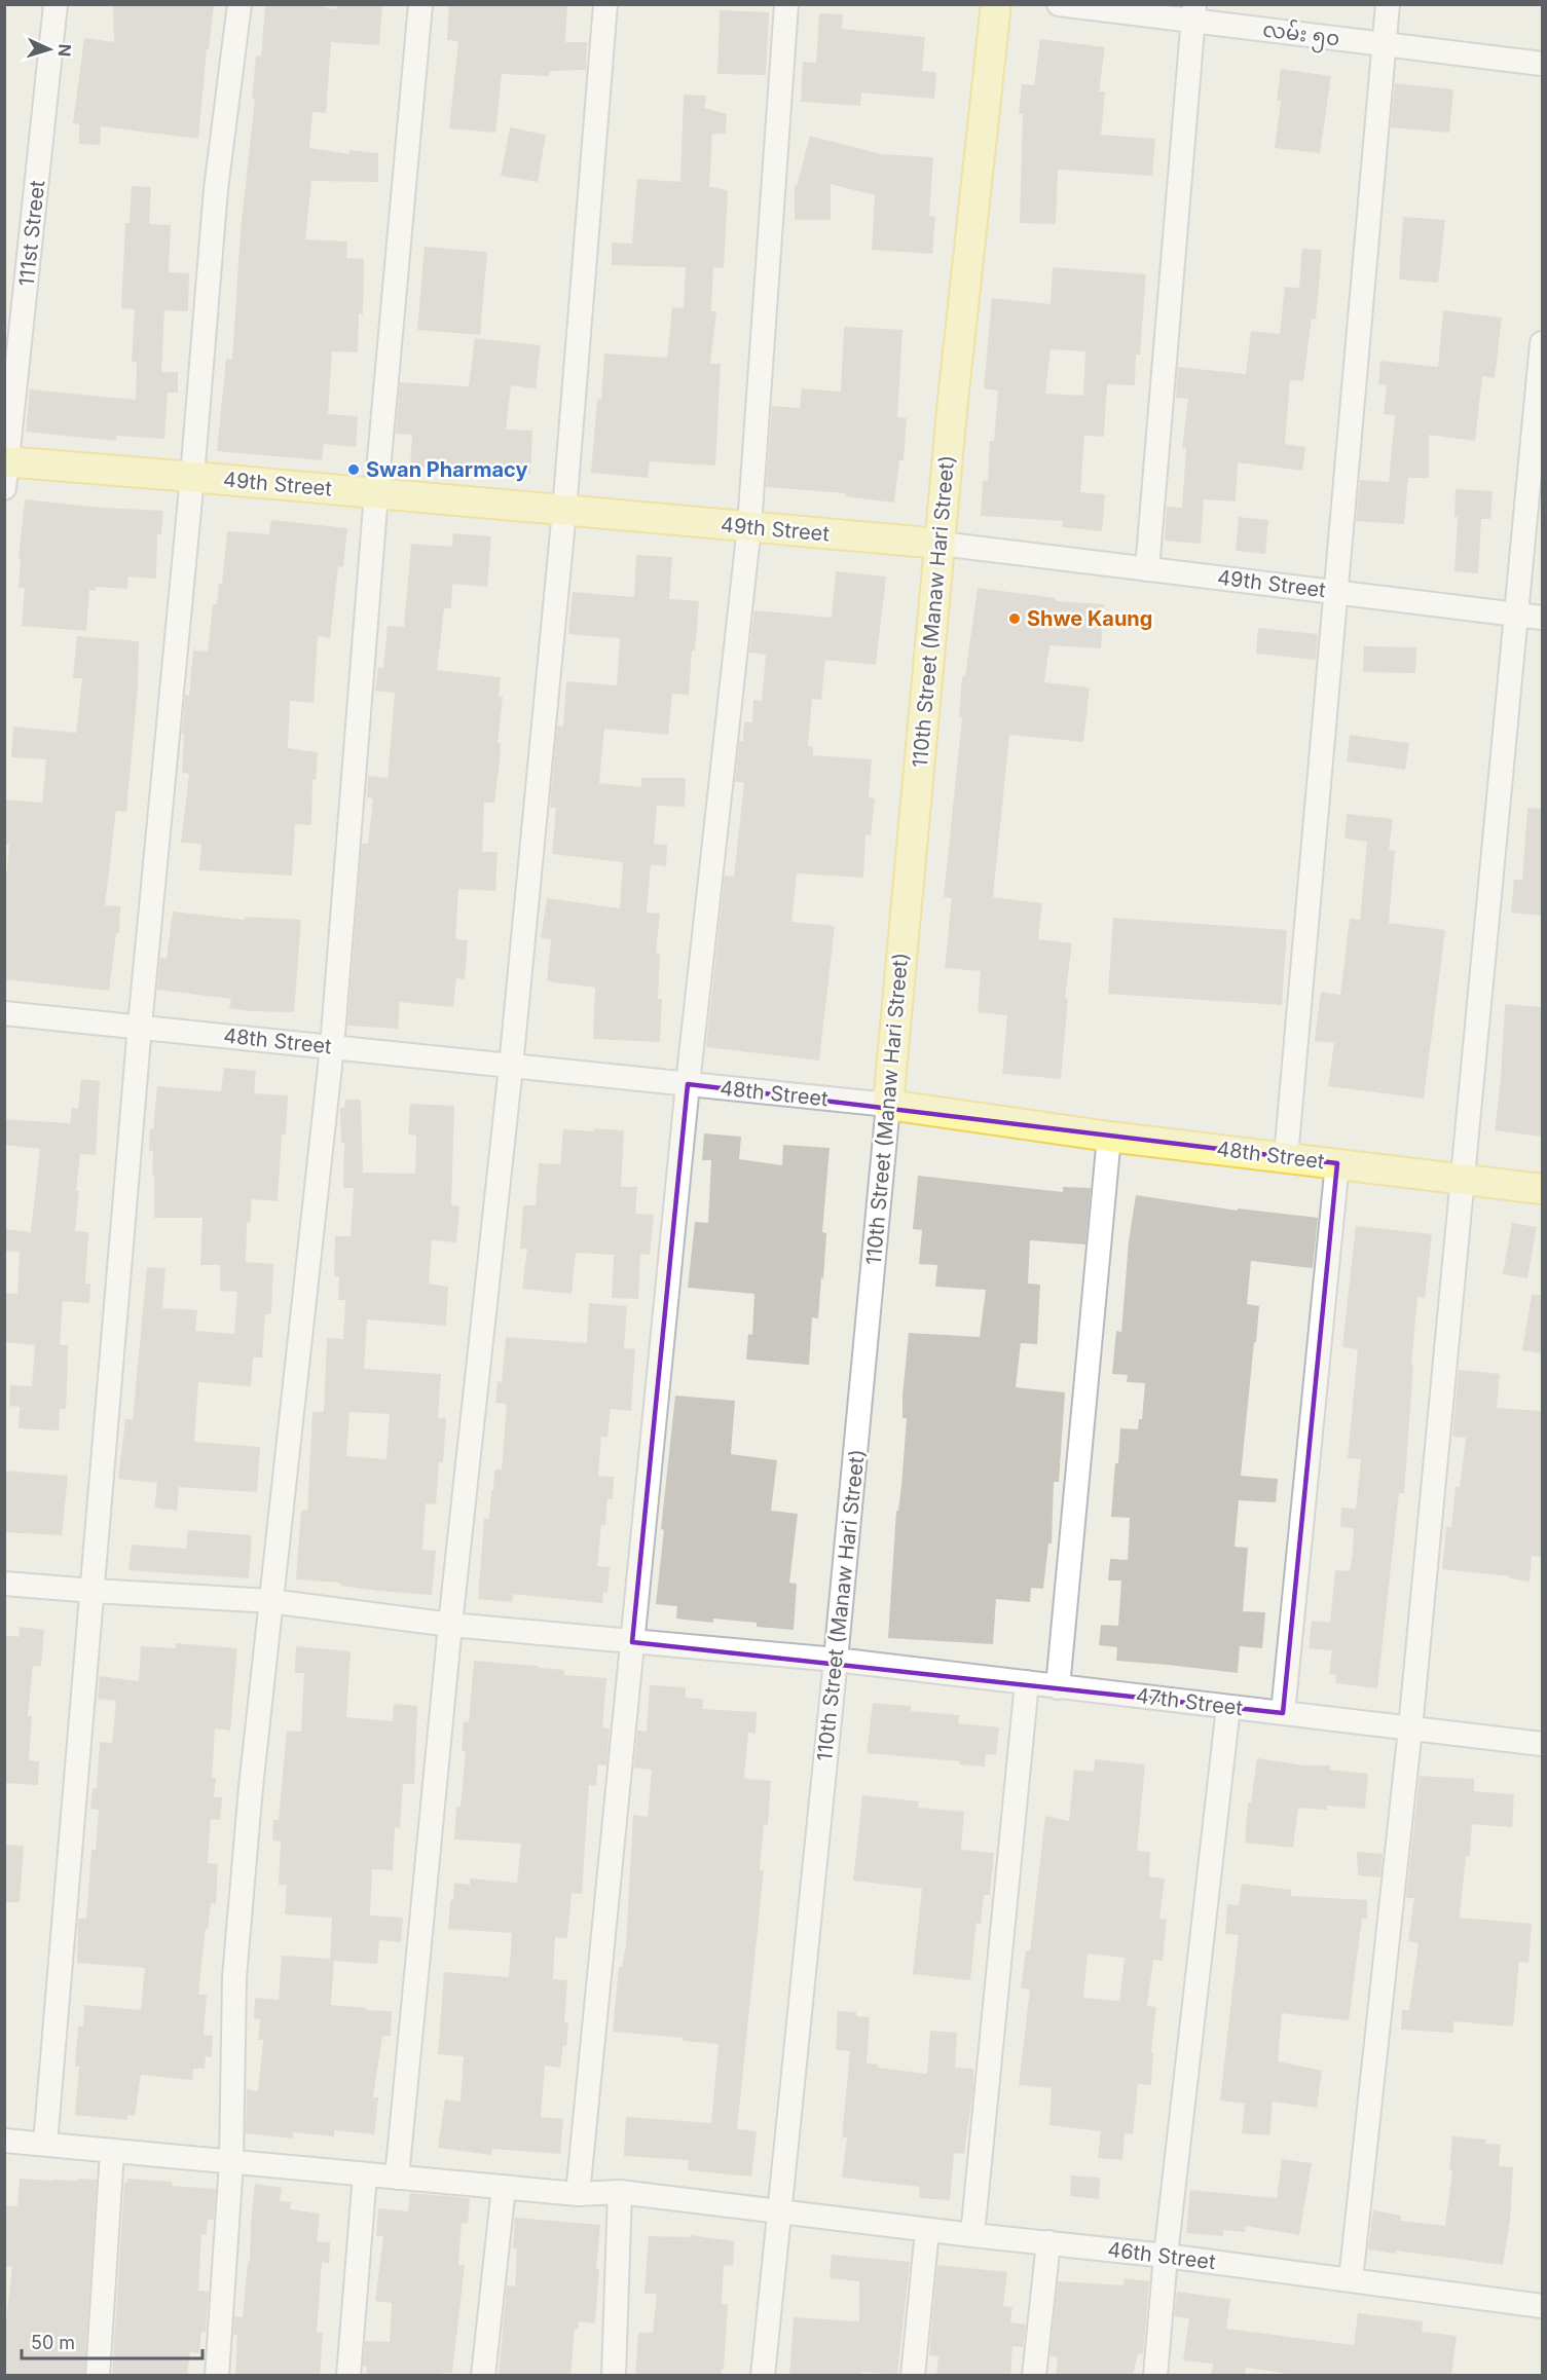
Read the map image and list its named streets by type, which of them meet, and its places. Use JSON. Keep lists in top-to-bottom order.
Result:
{
  "streets": {
    "main road": ["49th Street", "110th Street (Manaw Hari Street)", "48th Street"],
    "street": [
      "လမ်း ၅၀",
      "111st Street",
      "47th Street",
      "46th Street"
    ]
  },
  "crossings": [
    ["111st Street", "49th Street"],
    ["49th Street", "110th Street (Manaw Hari Street)"],
    ["110th Street (Manaw Hari Street)", "48th Street"],
    ["110th Street (Manaw Hari Street)", "47th Street"],
    ["110th Street (Manaw Hari Street)", "46th Street"]
  ],
  "places": ["Swan Pharmacy", "Shwe Kaung"],
  "scale_bar": "50 m",
  "north": "right"
}
